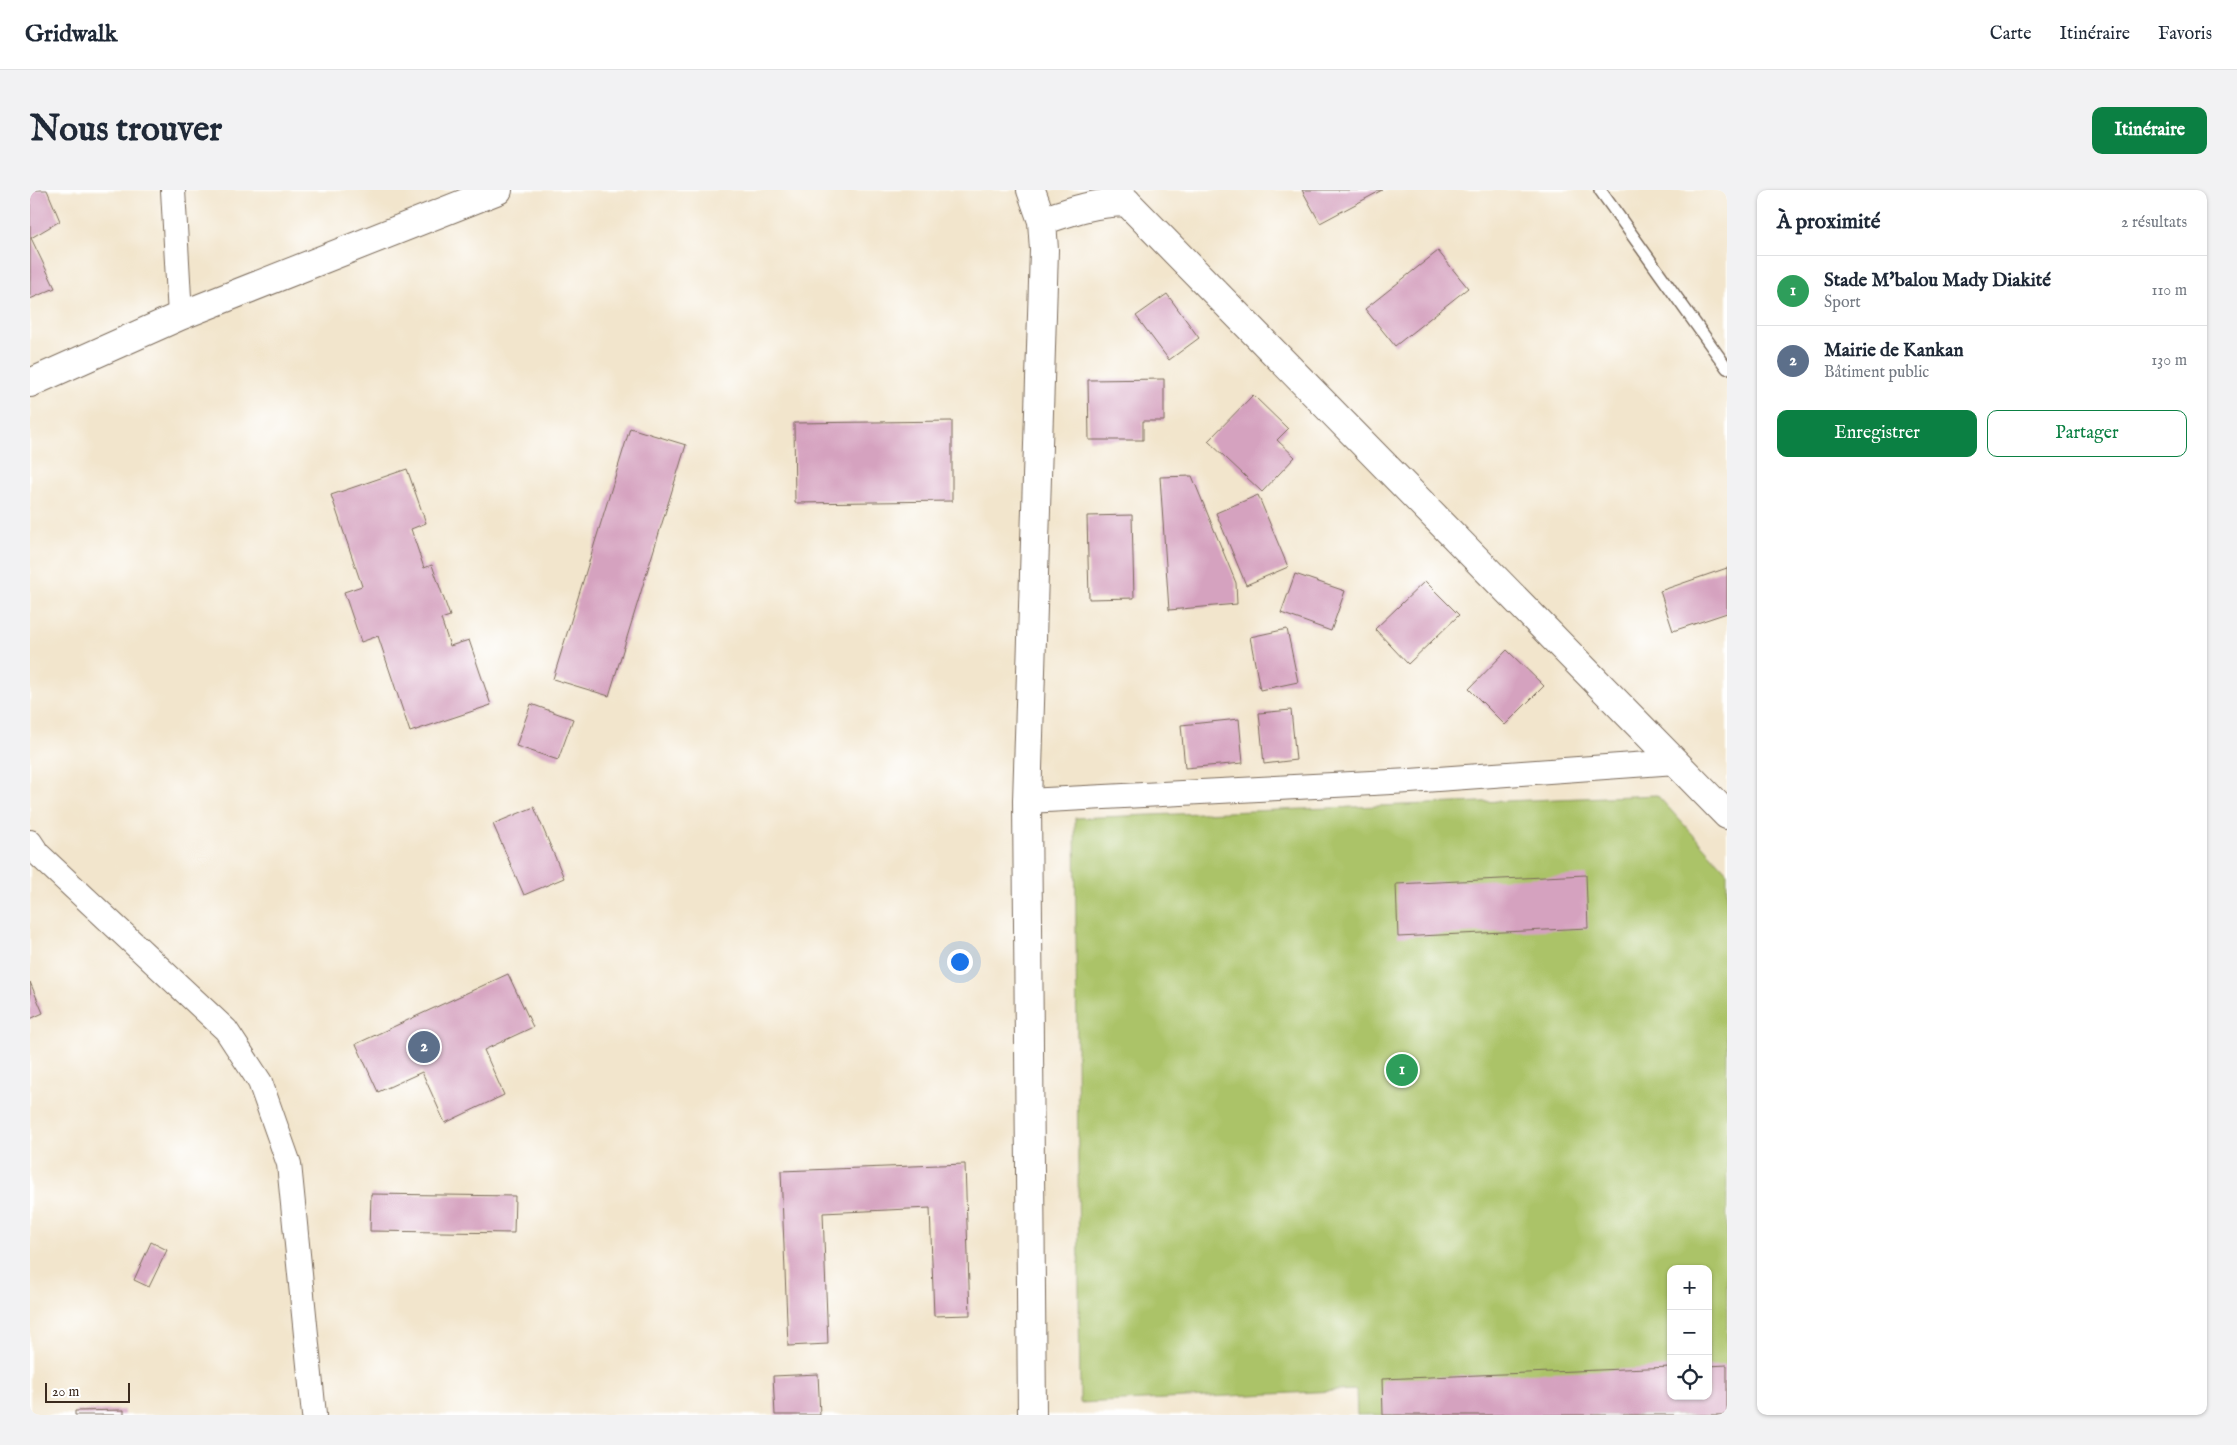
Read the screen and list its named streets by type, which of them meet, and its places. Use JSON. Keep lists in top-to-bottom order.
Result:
{
  "scale_bar": "20 m",
  "page": {
    "header": "Gridwalk",
    "nav": ["Carte", "Itinéraire", "Favoris"],
    "buttons": [
      "Itinéraire",
      ["Enregistrer", "Partager"]
    ],
    "title": "Nous trouver",
    "heading": ["À proximité", "2 résultats"],
    "list": [
      {
        "mark": "1",
        "name": "Stade M'balou Mady Diakité",
        "note": "Sport",
        "value": "110 m"
      },
      {
        "mark": "2",
        "name": "Mairie de Kankan",
        "note": "Bâtiment public",
        "value": "130 m"
      }
    ],
    "pins": ["2", "1"],
    "map_buttons": ["+", "−"],
    "scale": "20 m"
  }
}
